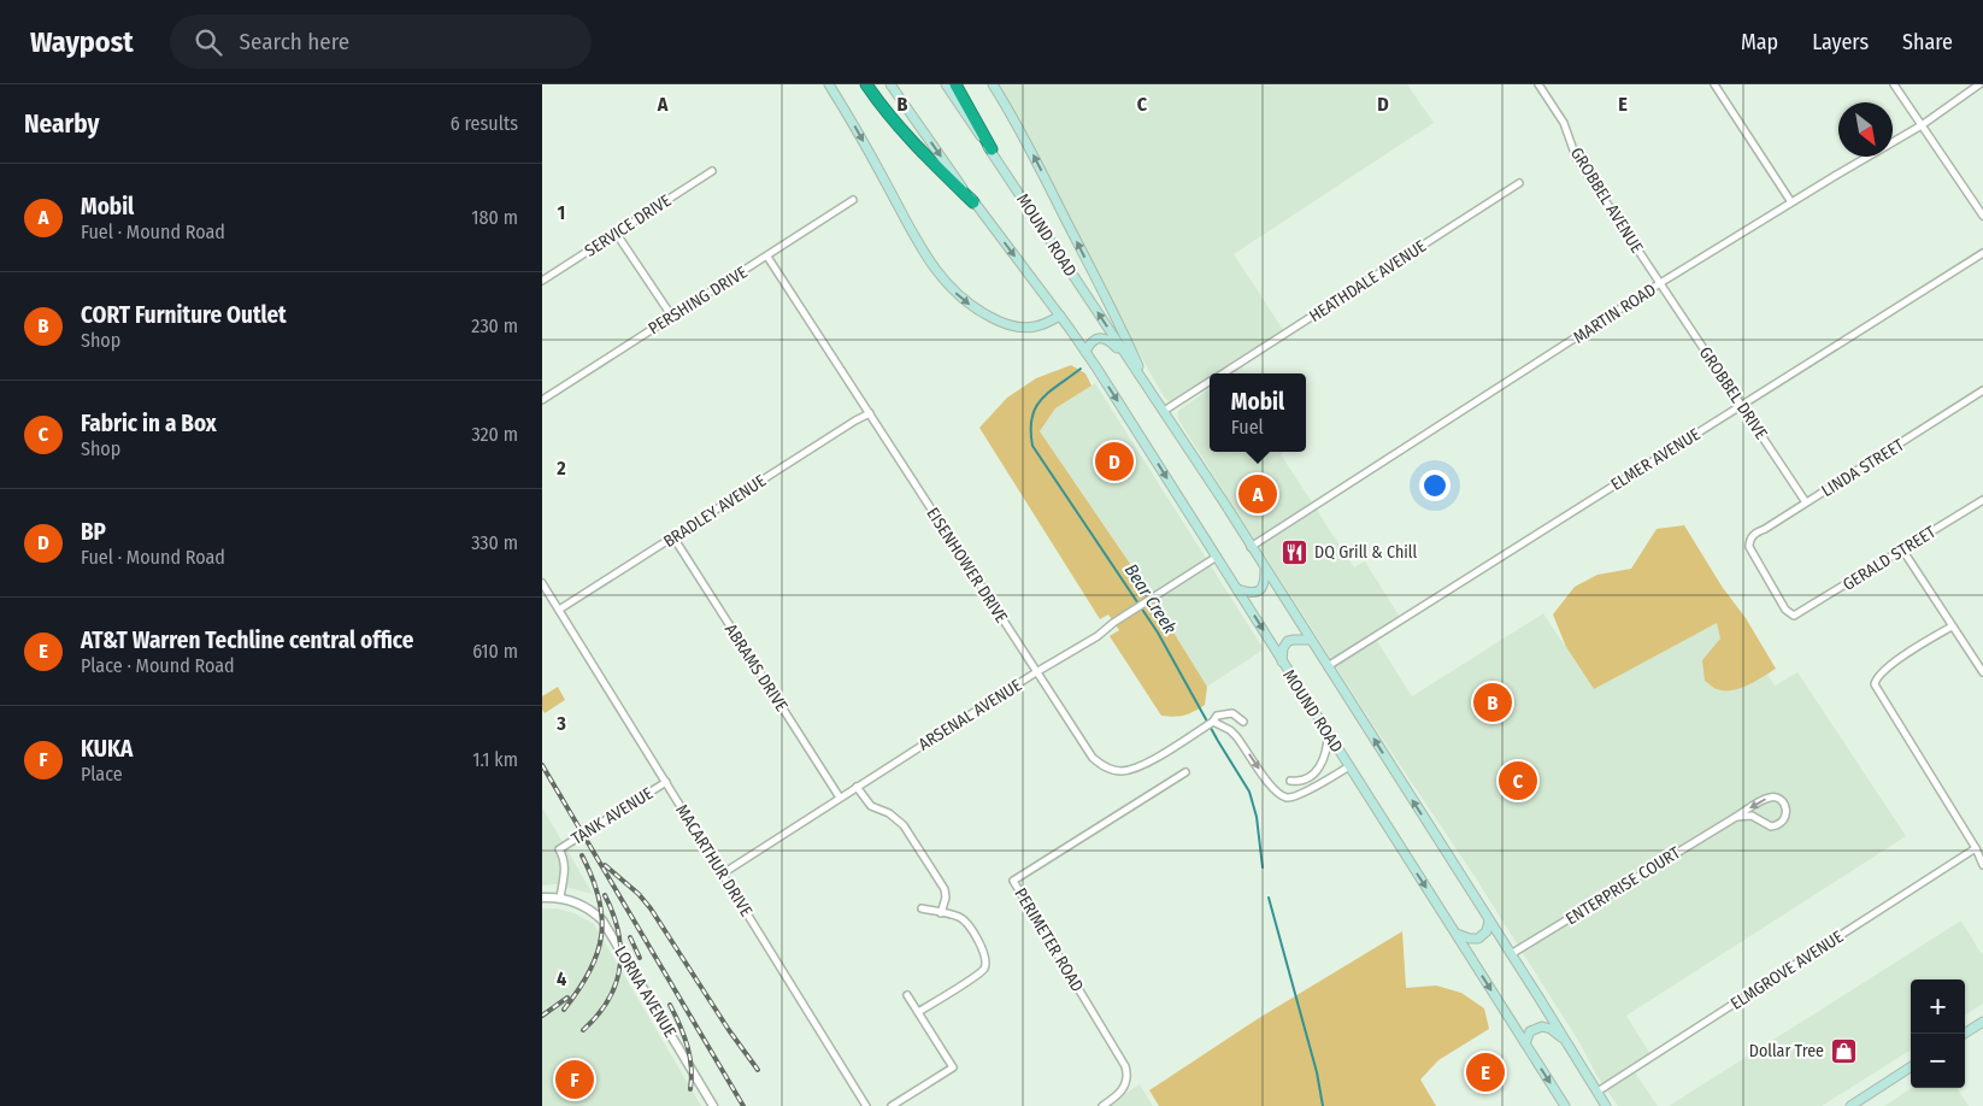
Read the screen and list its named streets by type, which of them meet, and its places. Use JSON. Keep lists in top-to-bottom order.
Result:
{
  "streets": {
    "main road": ["MOUND ROAD"],
    "street": [
      "GROBBEL AVENUE",
      "SERVICE DRIVE",
      "HEATHDALE AVENUE",
      "PERSHING DRIVE",
      "MARTIN ROAD",
      "GROBBEL DRIVE",
      "ELMER AVENUE",
      "LINDA STREET",
      "BRADLEY AVENUE",
      "GERALD STREET",
      "EISENHOWER DRIVE",
      "ABRAMS DRIVE",
      "ARSENAL AVENUE",
      "TANK AVENUE",
      "MACARTHUR DRIVE",
      "ENTERPRISE COURT",
      "PERIMETER ROAD",
      "ELMGROVE AVENUE",
      "LORNA AVENUE"
    ]
  },
  "crossings": [
    ["GROBBEL AVENUE", "MARTIN ROAD"],
    ["GROBBEL AVENUE", "GROBBEL DRIVE"],
    ["MOUND ROAD", "HEATHDALE AVENUE"],
    ["MOUND ROAD", "MARTIN ROAD"],
    ["MOUND ROAD", "ELMER AVENUE"],
    ["MOUND ROAD", "ARSENAL AVENUE"],
    ["MOUND ROAD", "ENTERPRISE COURT"],
    ["MOUND ROAD", "ELMGROVE AVENUE"],
    ["PERSHING DRIVE", "EISENHOWER DRIVE"],
    ["MARTIN ROAD", "GROBBEL DRIVE"],
    ["GROBBEL DRIVE", "ELMER AVENUE"],
    ["GROBBEL DRIVE", "LINDA STREET"],
    ["LINDA STREET", "GERALD STREET"],
    ["BRADLEY AVENUE", "EISENHOWER DRIVE"],
    ["BRADLEY AVENUE", "ABRAMS DRIVE"],
    ["BRADLEY AVENUE", "MACARTHUR DRIVE"],
    ["EISENHOWER DRIVE", "ARSENAL AVENUE"],
    ["ABRAMS DRIVE", "ARSENAL AVENUE"],
    ["ARSENAL AVENUE", "MACARTHUR DRIVE"],
    ["TANK AVENUE", "MACARTHUR DRIVE"],
    ["TANK AVENUE", "LORNA AVENUE"]
  ],
  "water": ["Bear Creek"],
  "places": {
    "restaurant": ["DQ Grill & Chill"],
    "shop": ["Dollar Tree"]
  },
  "north": "bottom right",
  "page": {
    "header": "Waypost",
    "search": "Search here",
    "nav": ["Map", "Layers", "Share"],
    "heading": ["Nearby", "6 results"],
    "list": [
      {
        "mark": "A",
        "name": "Mobil",
        "note": "Fuel · Mound Road",
        "value": "180 m"
      },
      {
        "mark": "B",
        "name": "CORT Furniture Outlet",
        "note": "Shop",
        "value": "230 m"
      },
      {
        "mark": "C",
        "name": "Fabric in a Box",
        "note": "Shop",
        "value": "320 m"
      },
      {
        "mark": "D",
        "name": "BP",
        "note": "Fuel · Mound Road",
        "value": "330 m"
      },
      {
        "mark": "E",
        "name": "AT&T Warren Techline central office",
        "note": "Place · Mound Road",
        "value": "610 m"
      },
      {
        "mark": "F",
        "name": "KUKA",
        "note": "Place",
        "value": "1.1 km"
      }
    ],
    "popup": ["Mobil", "Fuel"],
    "pins": [
      "D",
      "A",
      "B",
      "C",
      "E",
      "F"
    ],
    "map_buttons": ["+", "−"]
  },
  "grid": {
    "columns": [
      "A",
      "B",
      "C",
      "D",
      "E"
    ],
    "rows": [
      "1",
      "2",
      "3",
      "4"
    ]
  }
}
